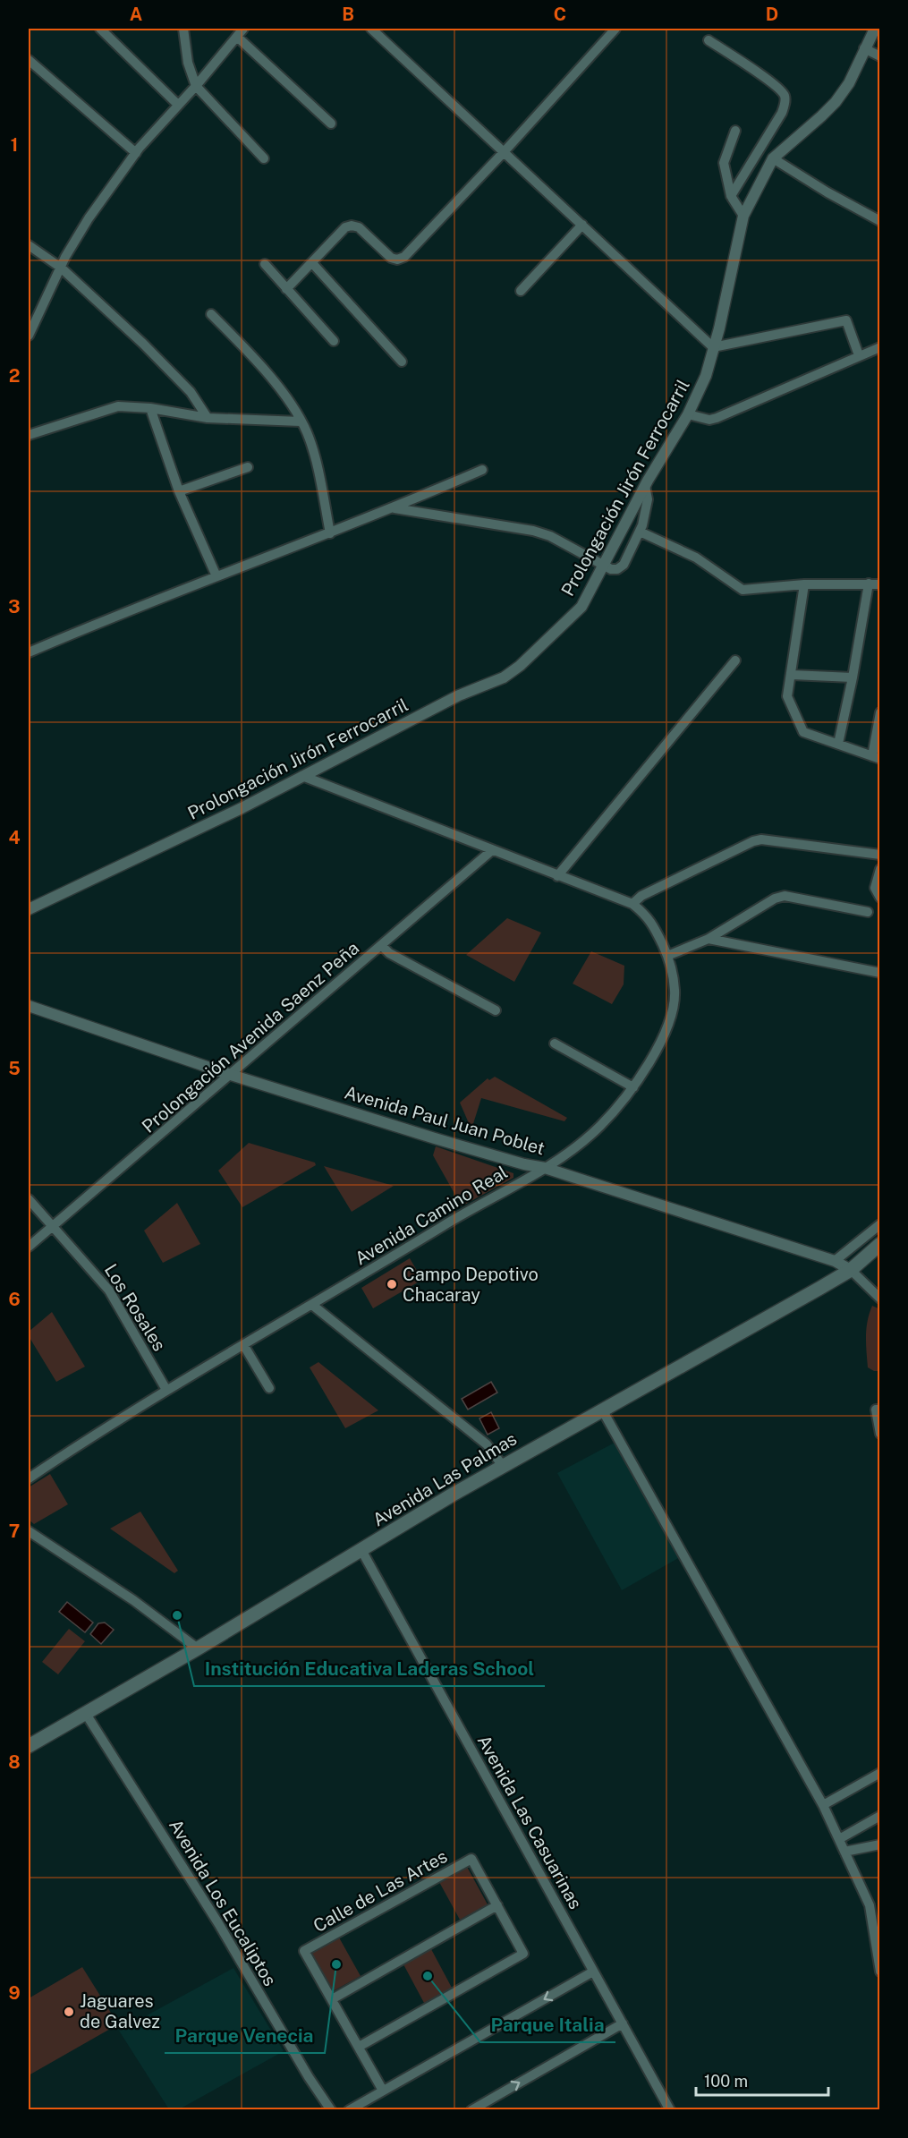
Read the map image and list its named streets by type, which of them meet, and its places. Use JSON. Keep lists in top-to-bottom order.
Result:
{
  "streets": {
    "main road": ["Avenida Las Palmas"],
    "street": [
      "Prolongación Jirón Ferrocarril",
      "Prolongación Avenida Saenz Peña",
      "Avenida Paul Juan Poblet",
      "Avenida Camino Real",
      "Los Rosales",
      "Avenida Las Casuarinas",
      "Calle de Las Artes",
      "Avenida Los Eucaliptos"
    ]
  },
  "crossings": [
    ["Prolongación Jirón Ferrocarril", "Avenida Camino Real"],
    ["Prolongación Avenida Saenz Peña", "Avenida Paul Juan Poblet"],
    ["Prolongación Avenida Saenz Peña", "Avenida Camino Real"],
    ["Prolongación Avenida Saenz Peña", "Los Rosales"],
    ["Avenida Paul Juan Poblet", "Avenida Camino Real"],
    ["Avenida Paul Juan Poblet", "Avenida Las Palmas"],
    ["Avenida Camino Real", "Los Rosales"],
    ["Avenida Las Palmas", "Avenida Las Casuarinas"],
    ["Avenida Las Palmas", "Avenida Los Eucaliptos"]
  ],
  "places": [
    "Campo Depotivo Chacaray",
    "Institución Educativa Laderas School",
    "Parque Venecia",
    "Parque Italia",
    "Jaguares de Galvez"
  ],
  "scale_bar": "100 m",
  "grid": {
    "columns": [
      "A",
      "B",
      "C",
      "D"
    ],
    "rows": [
      "1",
      "2",
      "3",
      "4",
      "5",
      "6",
      "7",
      "8",
      "9"
    ]
  }
}
